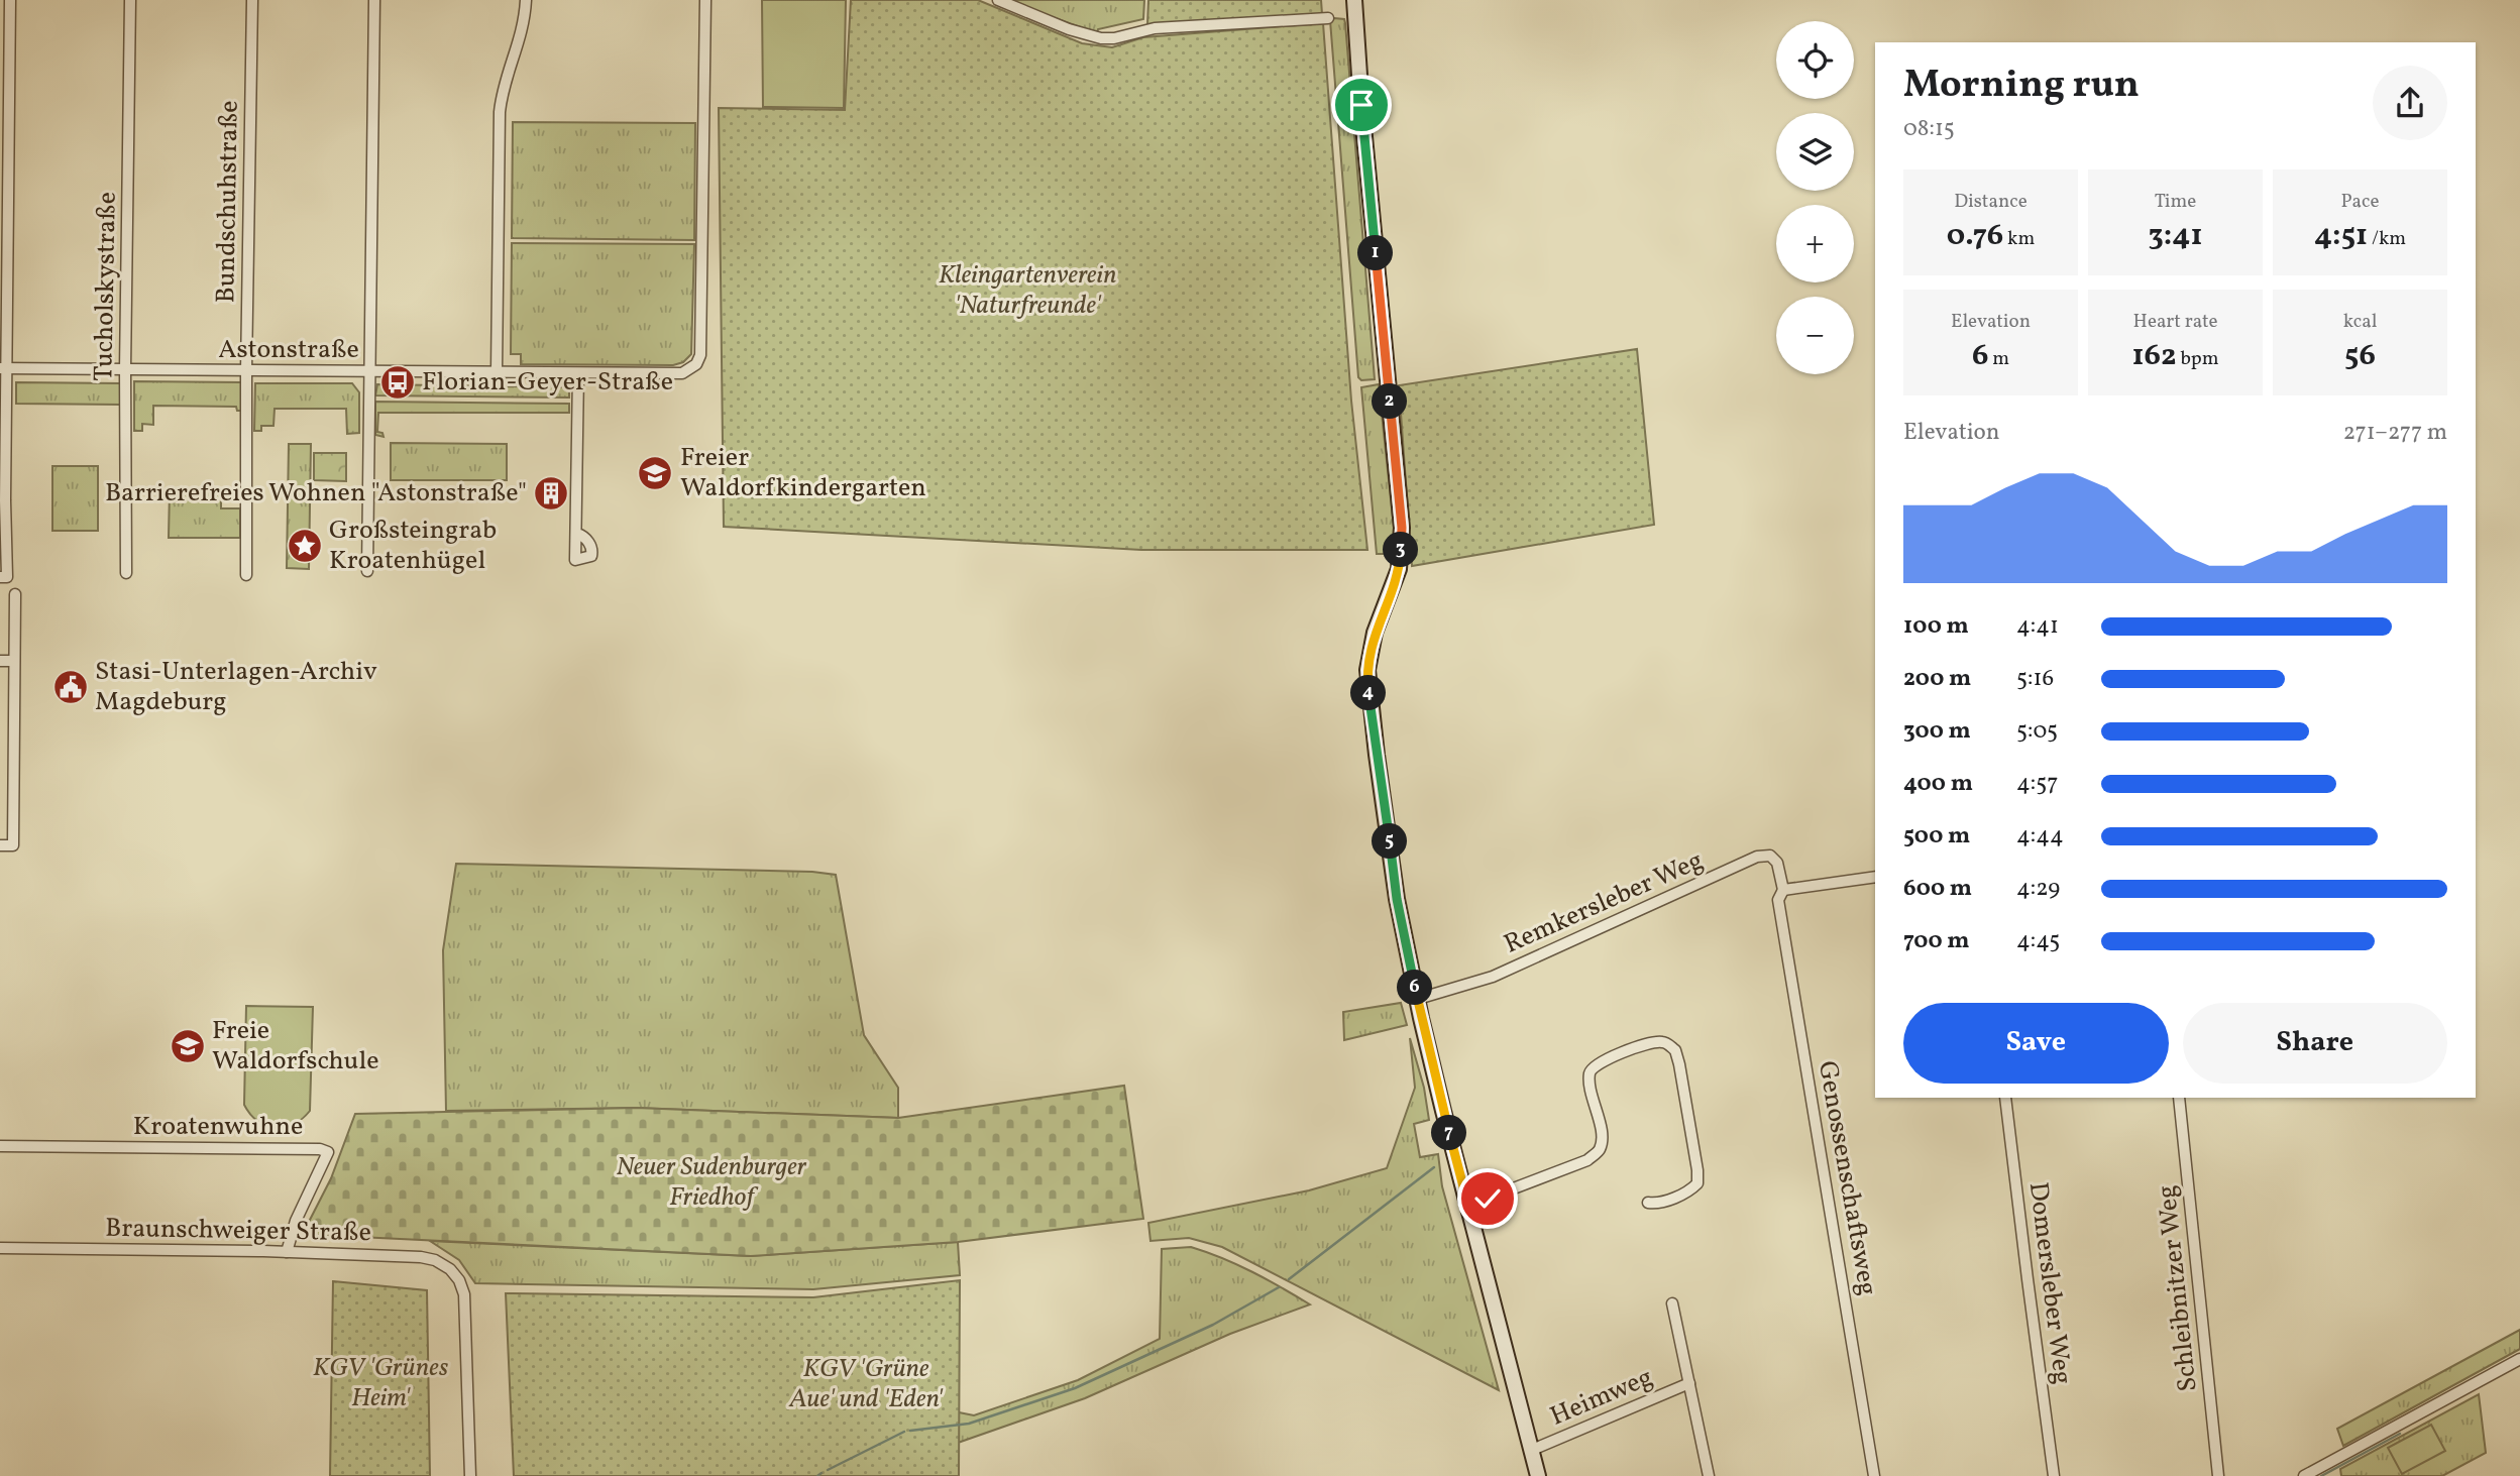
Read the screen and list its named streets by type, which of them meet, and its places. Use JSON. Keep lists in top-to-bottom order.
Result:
{
  "streets": {
    "street": [
      "Bundschuhstraße",
      "Tucholskystraße",
      "Astonstraße",
      "Remkersleber Weg",
      "Kroatenwuhne",
      "Genossenschaftsweg",
      "Braunschweiger Straße",
      "Domersleber Weg",
      "Schleibnitzer Weg",
      "Heimweg"
    ]
  },
  "crossings": [
    ["Bundschuhstraße", "Astonstraße"],
    ["Tucholskystraße", "Astonstraße"],
    ["Remkersleber Weg", "Genossenschaftsweg"],
    ["Kroatenwuhne", "Braunschweiger Straße"]
  ],
  "parks": [
    "Kleingartenverein 'Naturfreunde'",
    "Neuer Sudenburger Friedhof",
    "KGV 'Grünes Heim'",
    "KGV 'Grüne Aue' und 'Eden'"
  ],
  "places": {
    "bus stop": ["Florian-Geyer-Straße"],
    "school or university": ["Freier Waldorfkindergarten", "Freie Waldorfschule"],
    "building": ["Barrierefreies Wohnen \"Astonstraße\""],
    "place": ["Großsteingrab Kroatenhügel"],
    "public building": ["Stasi-Unterlagen-Archiv Magdeburg"]
  },
  "page": {
    "map_buttons": ["+", "−"],
    "heading": ["Morning run", "08:15"],
    "stats": [
      ["Distance", "0.76 km"],
      ["Time", "3:41"],
      ["Pace", "4:51 /km"],
      ["Elevation", "6 m"],
      ["Heart rate", "162 bpm"],
      ["kcal", "56"]
    ],
    "pins": [
      "1",
      "2",
      "3",
      "4",
      "5",
      "6",
      "7"
    ],
    "chart": ["Elevation", "271–277 m"],
    "list": [
      {
        "name": "100 m",
        "note": "4:41"
      },
      {
        "name": "200 m",
        "note": "5:16"
      },
      {
        "name": "300 m",
        "note": "5:05"
      },
      {
        "name": "400 m",
        "note": "4:57"
      },
      {
        "name": "500 m",
        "note": "4:44"
      },
      {
        "name": "600 m",
        "note": "4:29"
      },
      {
        "name": "700 m",
        "note": "4:45"
      }
    ],
    "buttons": ["Save", "Share"]
  }
}
